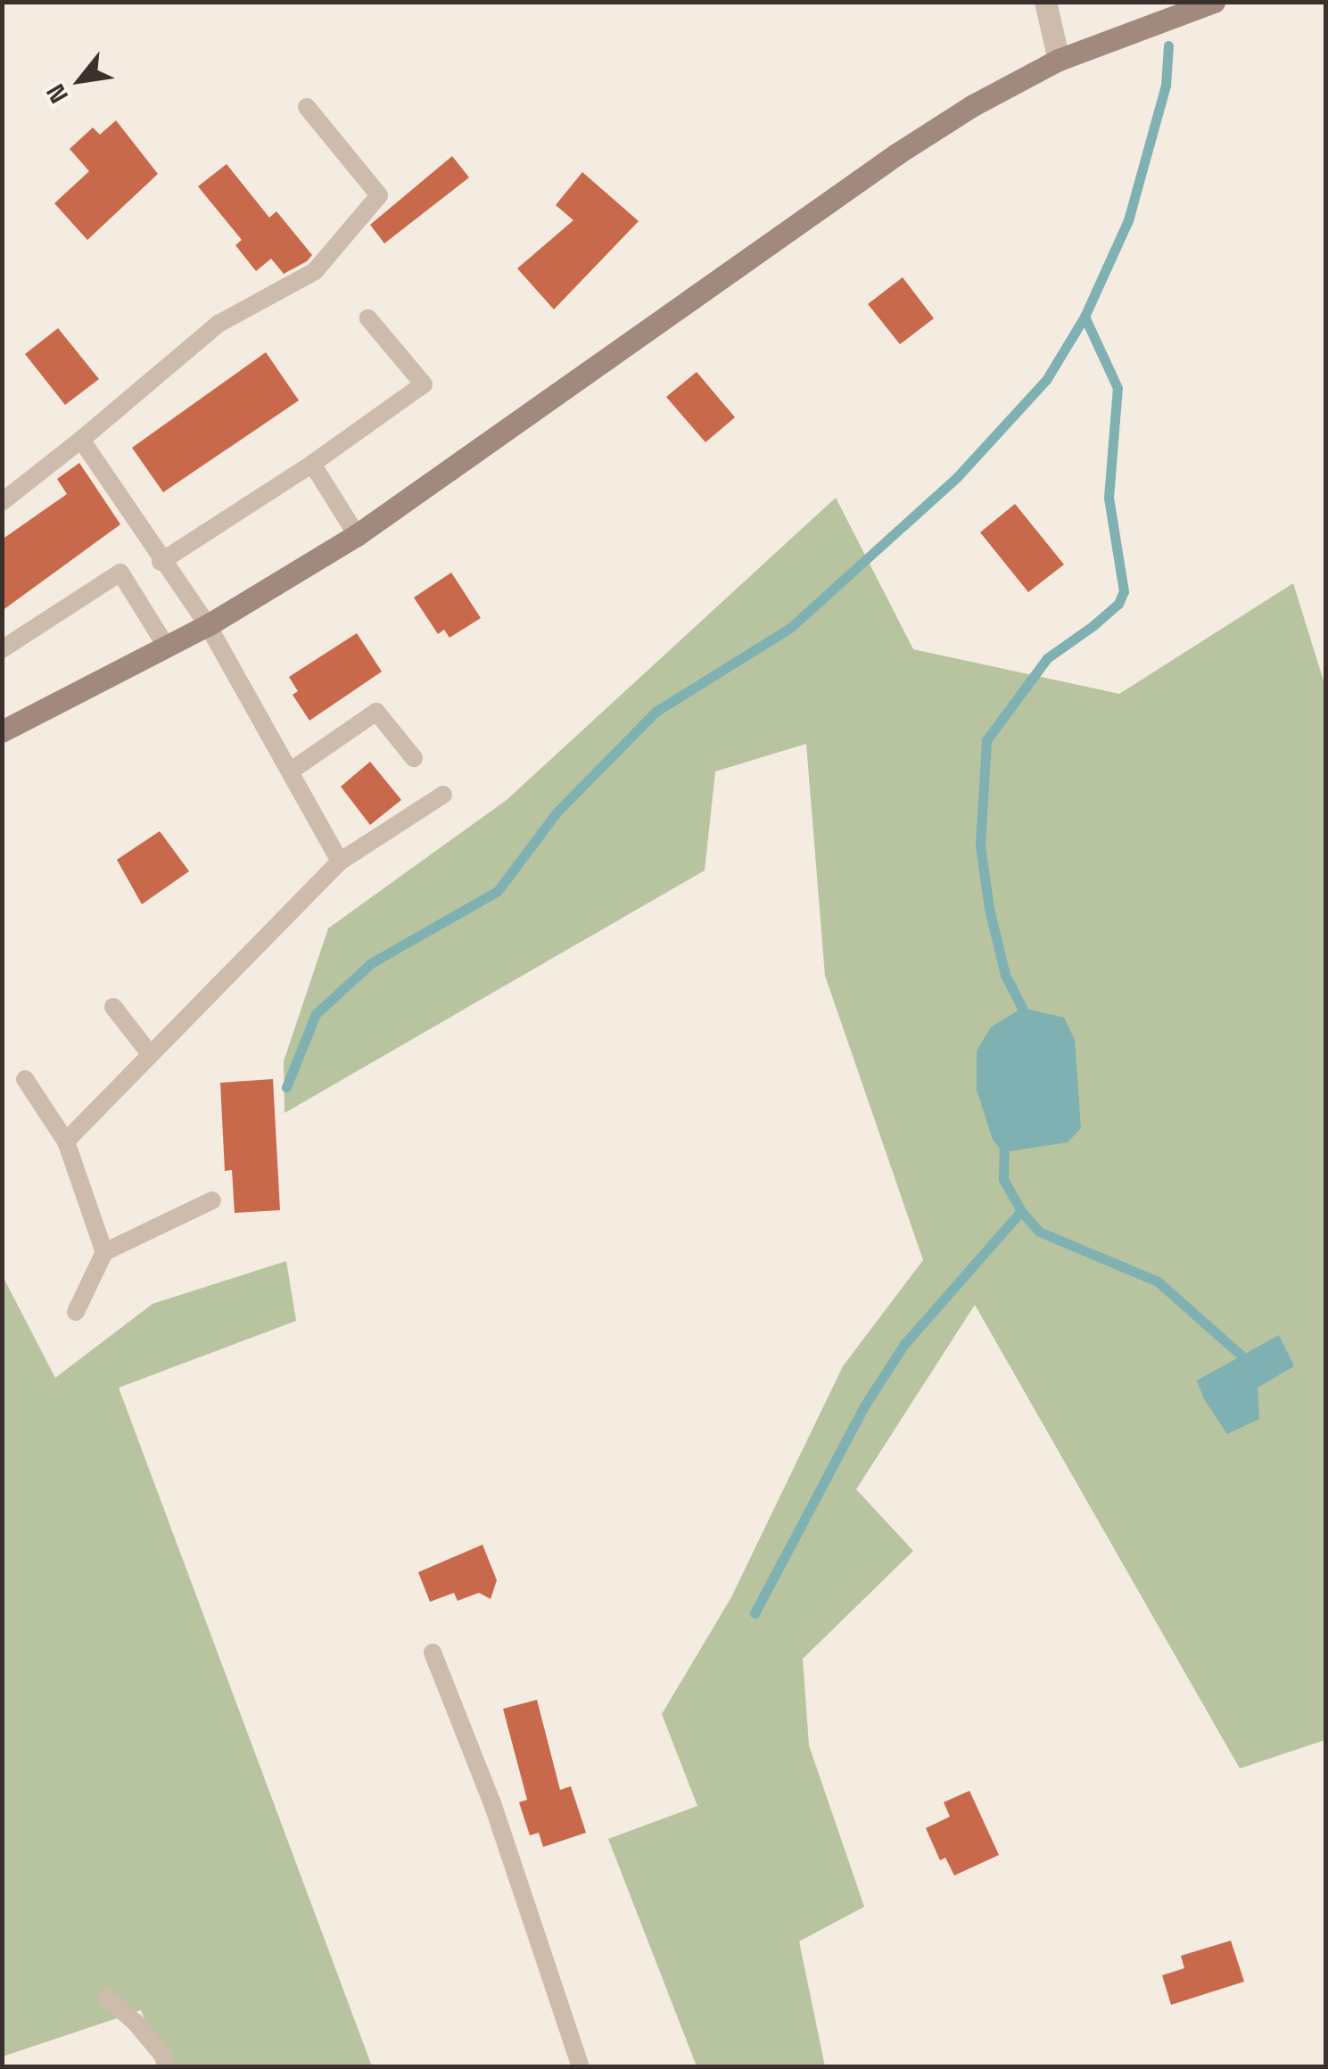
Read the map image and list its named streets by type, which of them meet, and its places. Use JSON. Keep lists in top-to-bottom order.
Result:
{
  "north": "bottom left"
}
